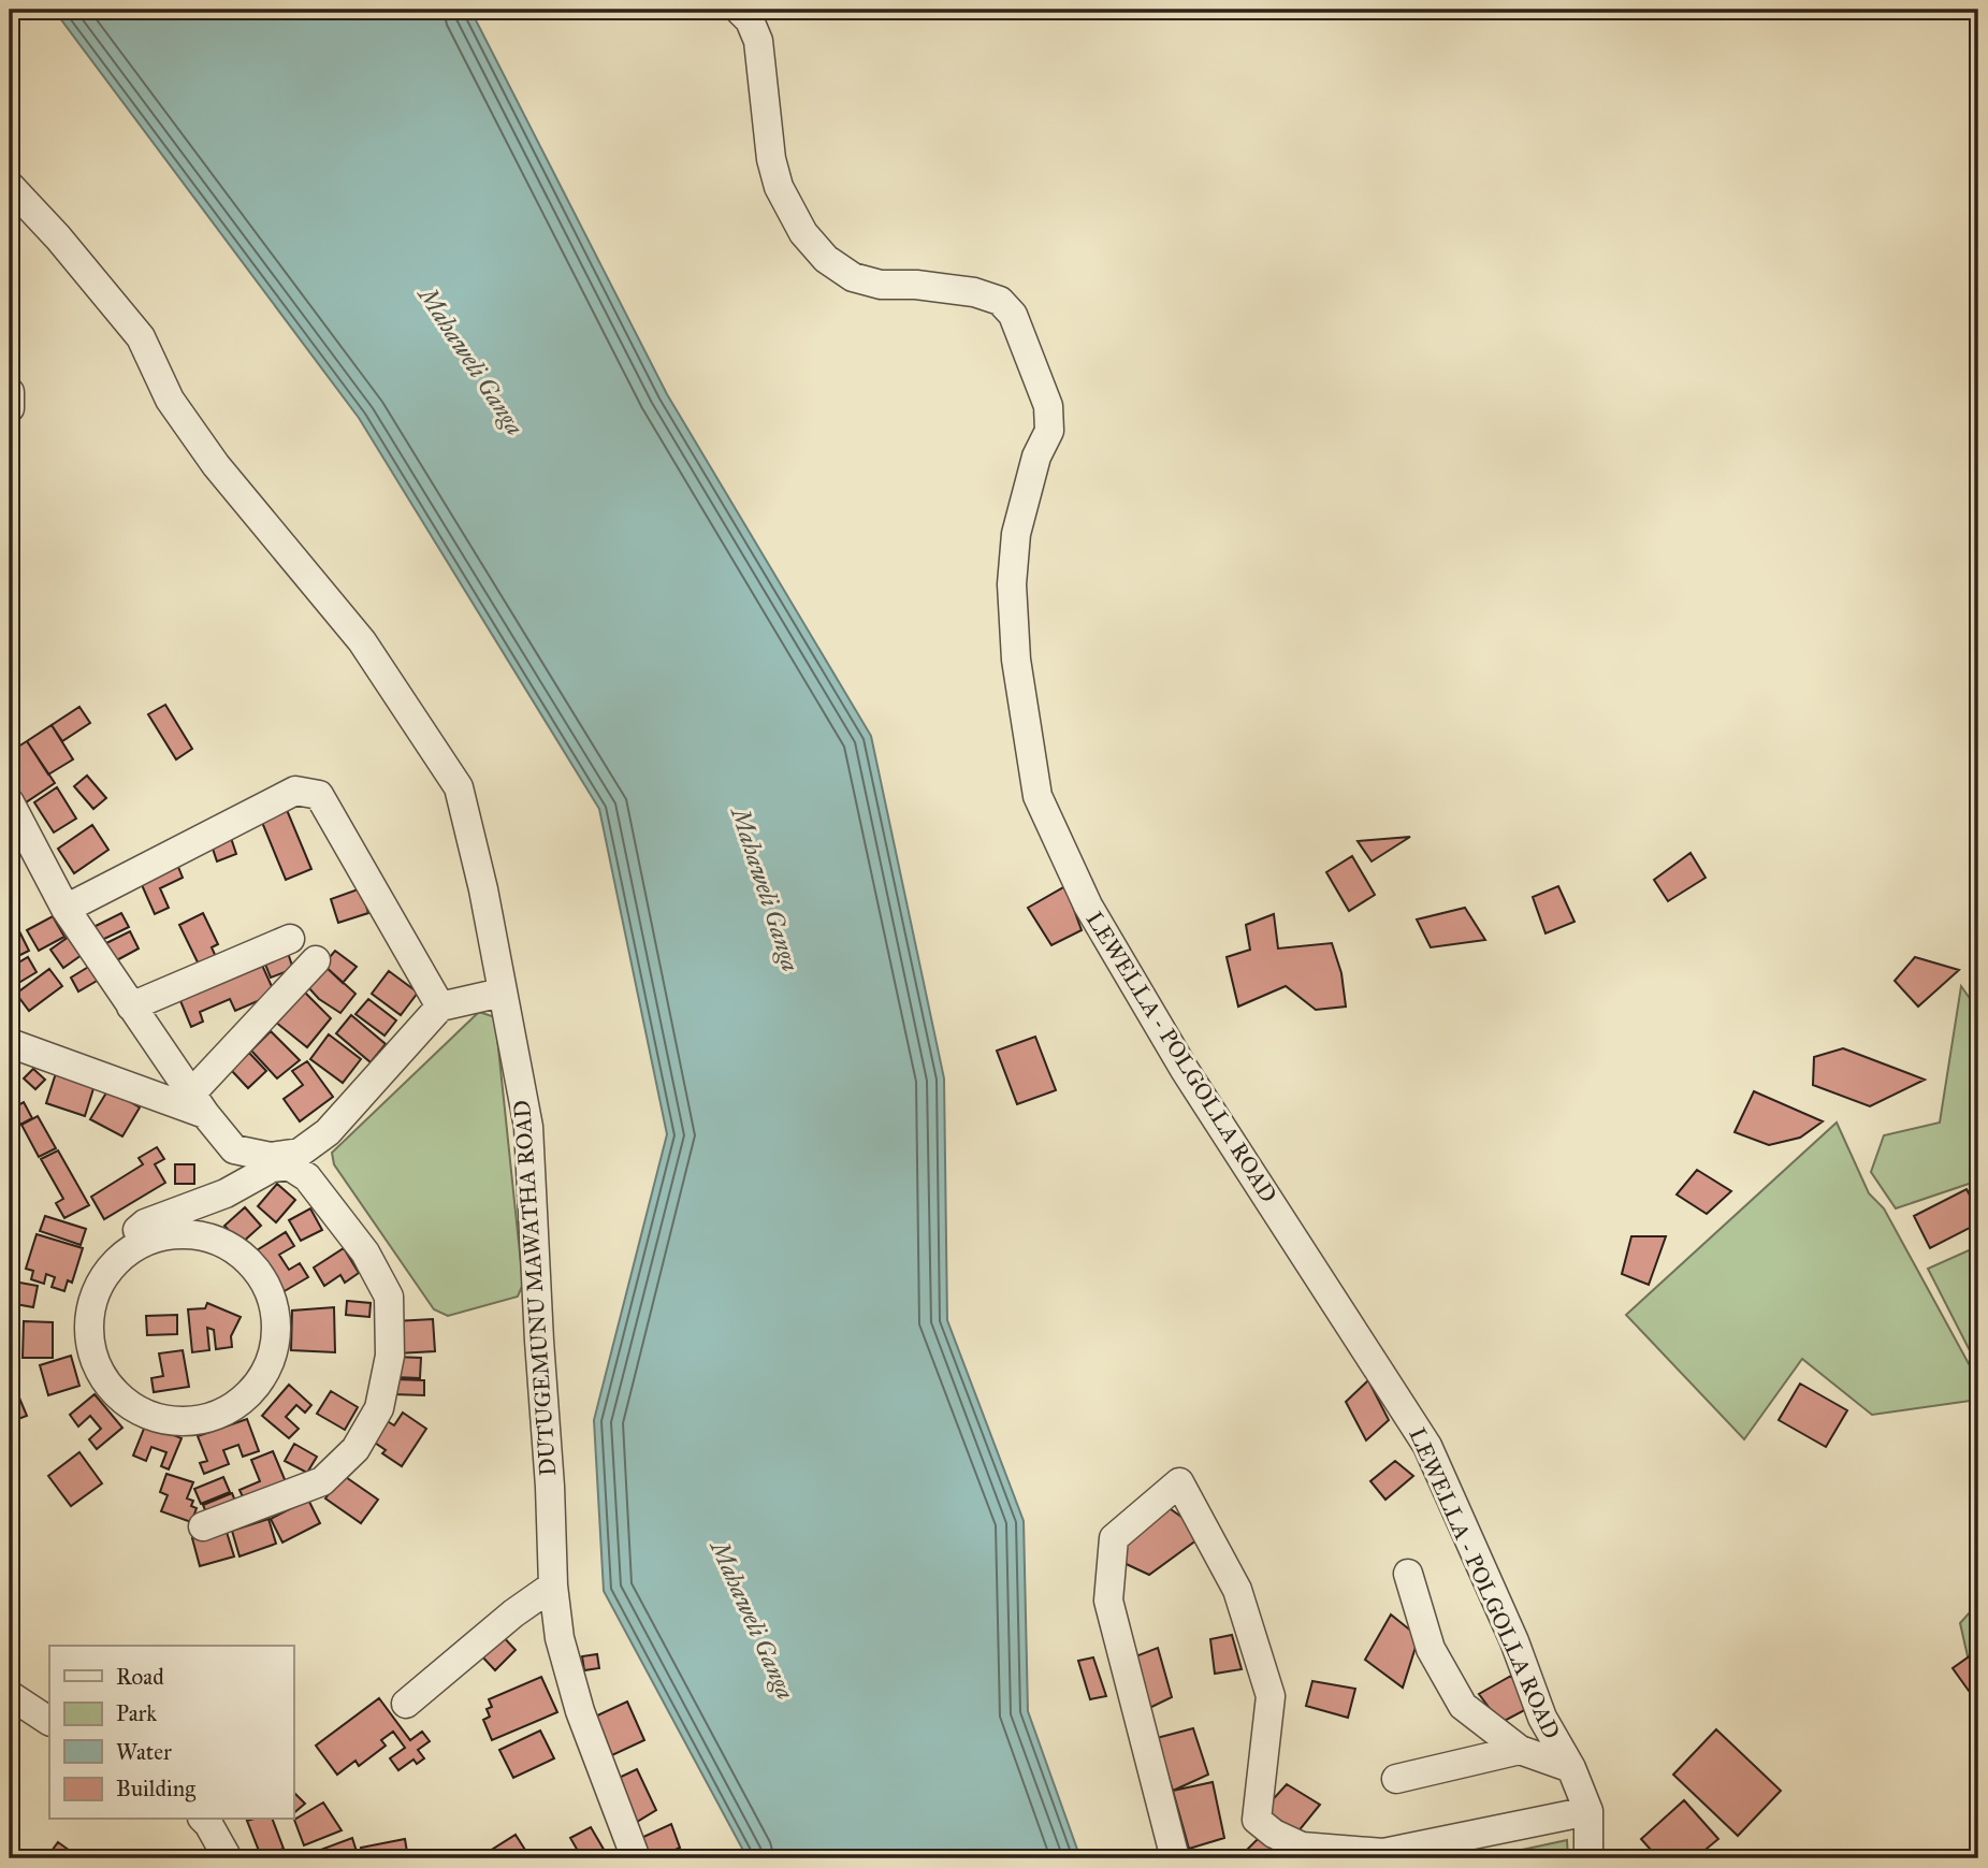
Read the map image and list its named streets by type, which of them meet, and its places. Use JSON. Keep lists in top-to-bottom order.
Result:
{
  "streets": {
    "street": ["LEWELLA - POLGOLLA ROAD", "DUTUGEMUNU MAWATHA ROAD"]
  },
  "water": ["Mahaweli Ganga"],
  "legend": [
    "Road",
    "Park",
    "Water",
    "Building"
  ]
}
